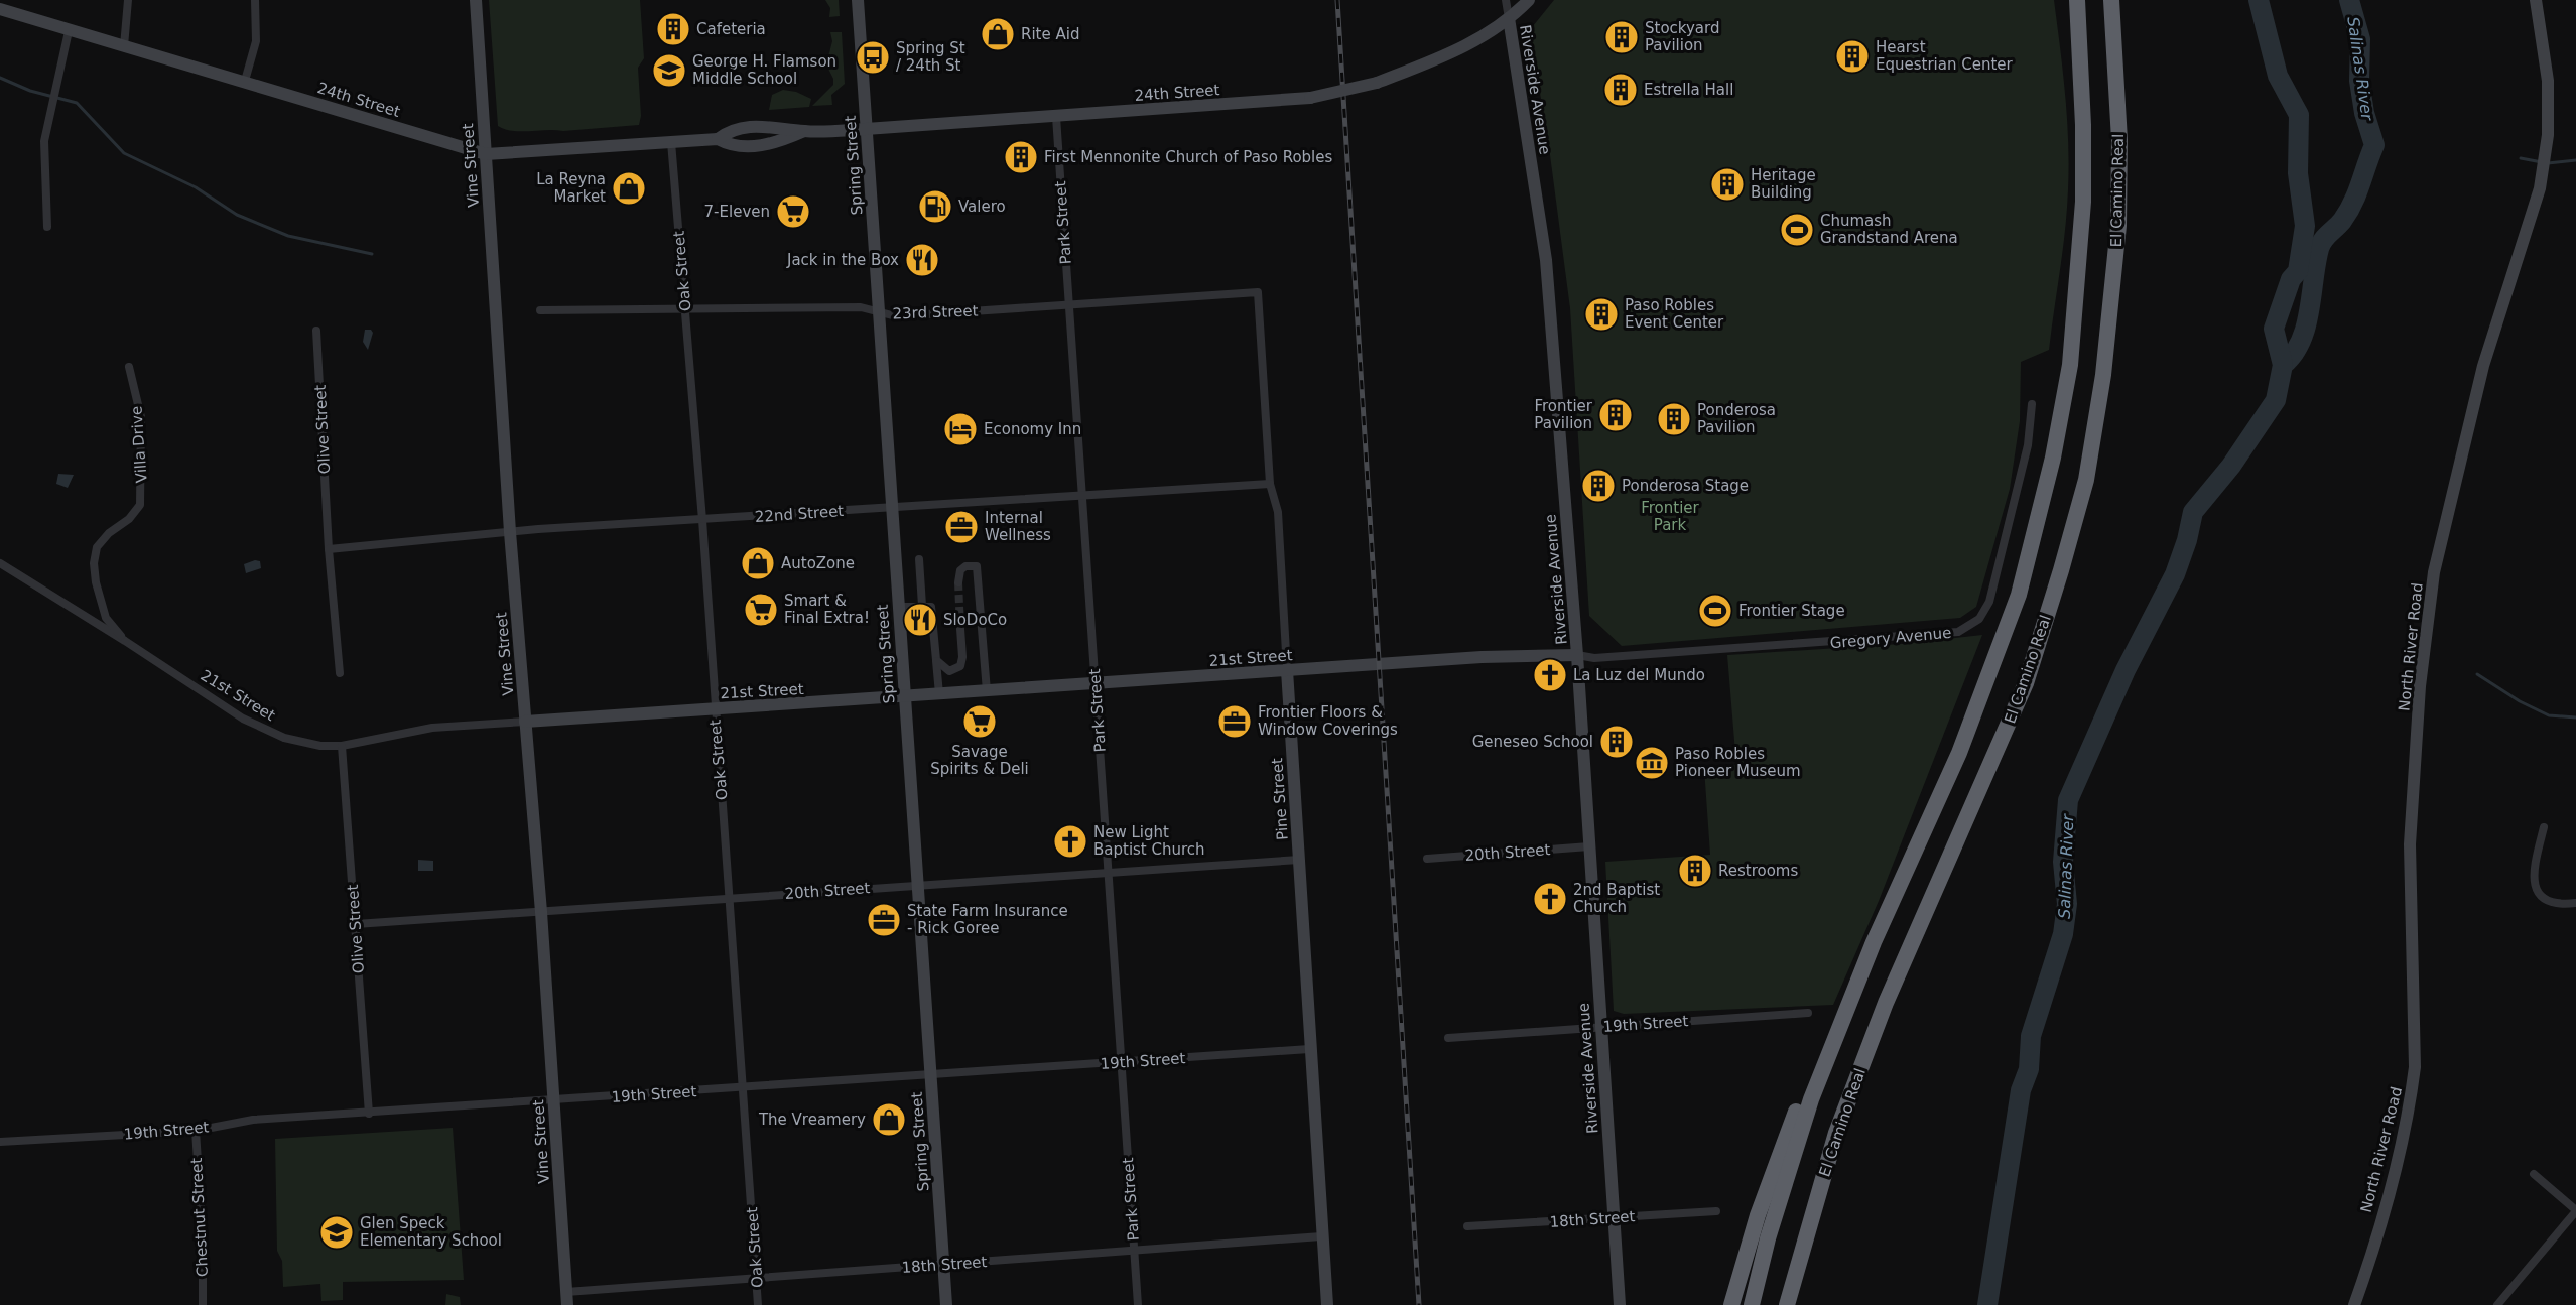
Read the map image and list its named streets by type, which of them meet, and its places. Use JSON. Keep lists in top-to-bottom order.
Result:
{
  "streets": {
    "highway": ["El Camino Real"],
    "main road": [
      "Riverside Avenue",
      "24th Street",
      "Vine Street",
      "Spring Street",
      "North River Road",
      "21st Street",
      "Pine Street"
    ],
    "street": [
      "Park Street",
      "Oak Street",
      "23rd Street",
      "Olive Street",
      "Villa Drive",
      "22nd Street",
      "Gregory Avenue",
      "20th Street",
      "19th Street",
      "Chestnut Street",
      "18th Street"
    ]
  },
  "crossings": [
    ["Riverside Avenue", "24th Street"],
    ["Riverside Avenue", "Gregory Avenue"],
    ["Riverside Avenue", "21st Street"],
    ["Riverside Avenue", "20th Street"],
    ["Riverside Avenue", "19th Street"],
    ["Riverside Avenue", "18th Street"],
    ["24th Street", "Vine Street"],
    ["24th Street", "Spring Street"],
    ["24th Street", "Park Street"],
    ["24th Street", "Oak Street"],
    ["Vine Street", "22nd Street"],
    ["Vine Street", "21st Street"],
    ["Vine Street", "20th Street"],
    ["Vine Street", "19th Street"],
    ["Vine Street", "18th Street"],
    ["Spring Street", "23rd Street"],
    ["Spring Street", "22nd Street"],
    ["Spring Street", "21st Street"],
    ["Spring Street", "20th Street"],
    ["Spring Street", "19th Street"],
    ["Spring Street", "18th Street"],
    ["Park Street", "23rd Street"],
    ["Park Street", "22nd Street"],
    ["Park Street", "21st Street"],
    ["Park Street", "20th Street"],
    ["Park Street", "19th Street"],
    ["Park Street", "18th Street"],
    ["Oak Street", "23rd Street"],
    ["Oak Street", "22nd Street"],
    ["Oak Street", "21st Street"],
    ["Oak Street", "20th Street"],
    ["Oak Street", "19th Street"],
    ["Oak Street", "18th Street"],
    ["23rd Street", "Pine Street"],
    ["Olive Street", "22nd Street"],
    ["Olive Street", "21st Street"],
    ["Olive Street", "20th Street"],
    ["Olive Street", "19th Street"],
    ["Villa Drive", "21st Street"],
    ["22nd Street", "Pine Street"],
    ["Gregory Avenue", "21st Street"],
    ["21st Street", "Pine Street"],
    ["Pine Street", "20th Street"],
    ["Pine Street", "19th Street"],
    ["Pine Street", "18th Street"],
    ["19th Street", "Chestnut Street"]
  ],
  "water": ["Salinas River"],
  "parks": ["Frontier Park"],
  "places": {
    "building": [
      "Cafeteria",
      "Stockyard Pavilion",
      "Hearst Equestrian Center",
      "Estrella Hall",
      "First Mennonite Church of Paso Robles",
      "Heritage Building",
      "Paso Robles Event Center",
      "Frontier Pavilion",
      "Ponderosa Pavilion",
      "Ponderosa Stage",
      "Geneseo School",
      "Restrooms"
    ],
    "shop": [
      "Rite Aid",
      "La Reyna Market",
      "AutoZone",
      "The Vreamery"
    ],
    "bus stop": ["Spring St / 24th St"],
    "school or university": ["George H. Flamson Middle School", "Glen Speck Elementary School"],
    "fuel station": ["Valero"],
    "supermarket": ["7-Eleven", "Smart & Final Extra!", "Savage Spirits & Deli"],
    "sports": ["Chumash Grandstand Arena", "Frontier Stage"],
    "restaurant": ["Jack in the Box", "SloDoCo"],
    "hotel": ["Economy Inn"],
    "office": ["Internal Wellness", "Frontier Floors & Window Coverings", "State Farm Insurance - Rick Goree"],
    "church": ["La Luz del Mundo", "New Light Baptist Church", "2nd Baptist Church"],
    "museum": ["Paso Robles Pioneer Museum"]
  }
}
